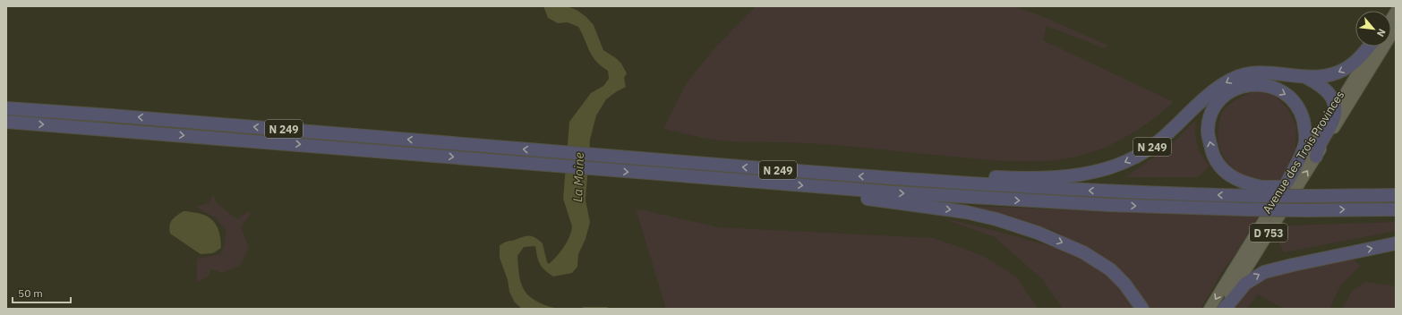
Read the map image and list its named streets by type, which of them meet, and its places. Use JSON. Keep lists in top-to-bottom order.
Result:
{
  "streets": {
    "highway": ["N 249"],
    "main road": ["Avenue des Trois Provinces", "D 753"]
  },
  "crossings": [
    ["N 249", "Avenue des Trois Provinces"]
  ],
  "water": ["La Moine"],
  "scale_bar": "50 m",
  "north": "bottom right"
}
